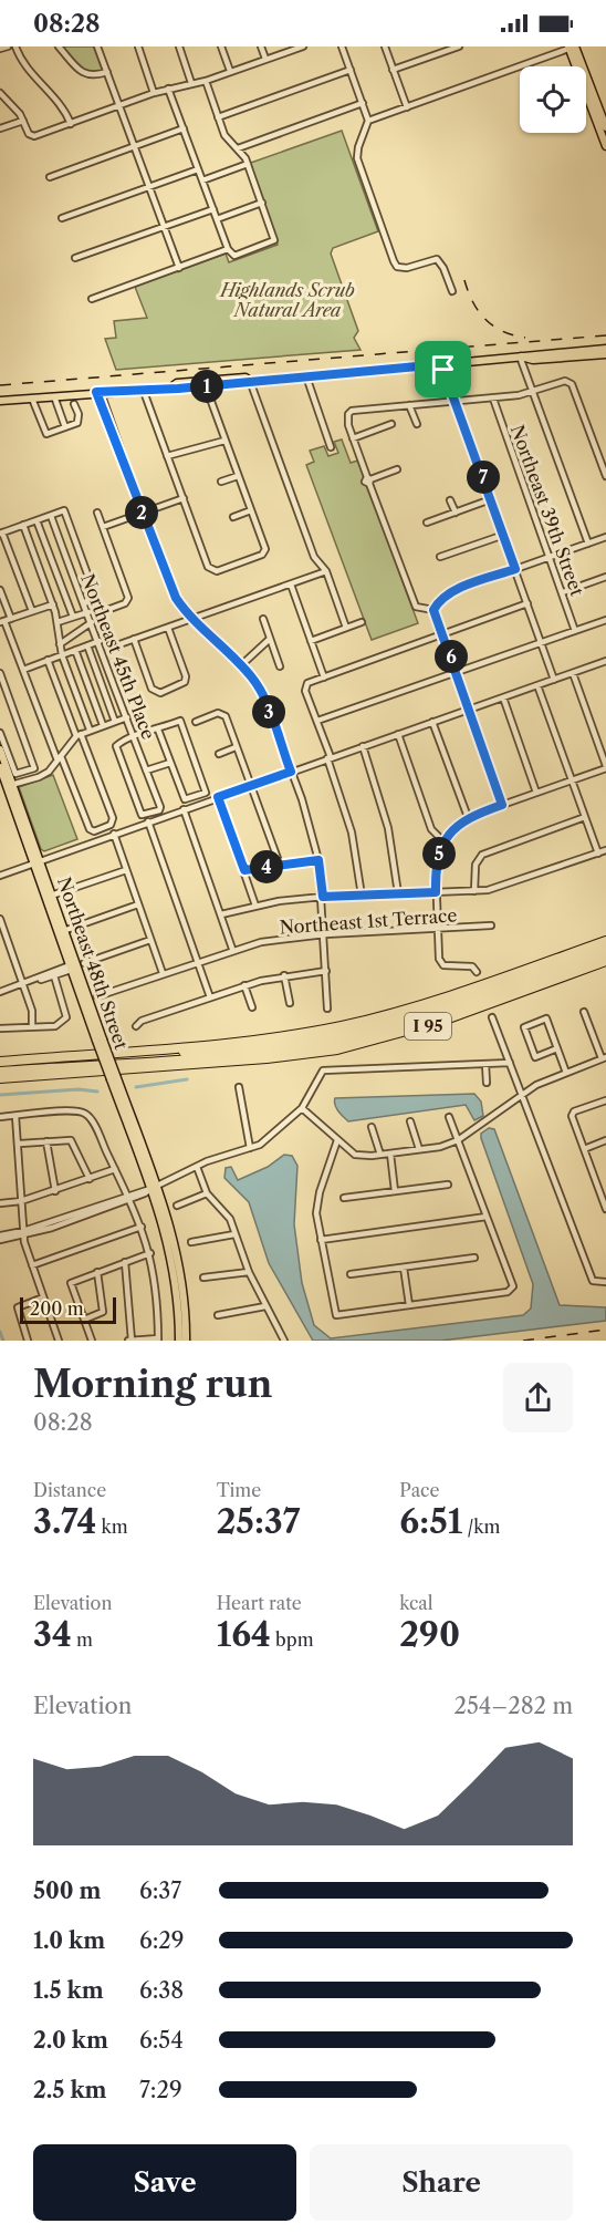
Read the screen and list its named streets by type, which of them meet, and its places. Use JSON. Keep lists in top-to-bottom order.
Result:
{
  "streets": {
    "highway": ["I 95"],
    "main road": ["Northeast 48th Street"],
    "street": ["Northeast 39th Street", "Northeast 45th Place", "Northeast 1st Terrace"]
  },
  "parks": ["Highlands Scrub Natural Area"],
  "scale_bar": "200 m",
  "page": {
    "status": "08:28",
    "pins": [
      "1",
      "7",
      "2",
      "6",
      "3",
      "5",
      "4"
    ],
    "scale": "200 m",
    "heading": ["Morning run", "08:28"],
    "stats": [
      ["Distance", "3.74 km"],
      ["Time", "25:37"],
      ["Pace", "6:51 /km"],
      ["Elevation", "34 m"],
      ["Heart rate", "164 bpm"],
      ["kcal", "290"]
    ],
    "chart": ["Elevation", "254–282 m"],
    "list": [
      {
        "name": "500 m",
        "note": "6:37"
      },
      {
        "name": "1.0 km",
        "note": "6:29"
      },
      {
        "name": "1.5 km",
        "note": "6:38"
      },
      {
        "name": "2.0 km",
        "note": "6:54"
      },
      {
        "name": "2.5 km",
        "note": "7:29"
      }
    ],
    "buttons": ["Save", "Share"]
  }
}
